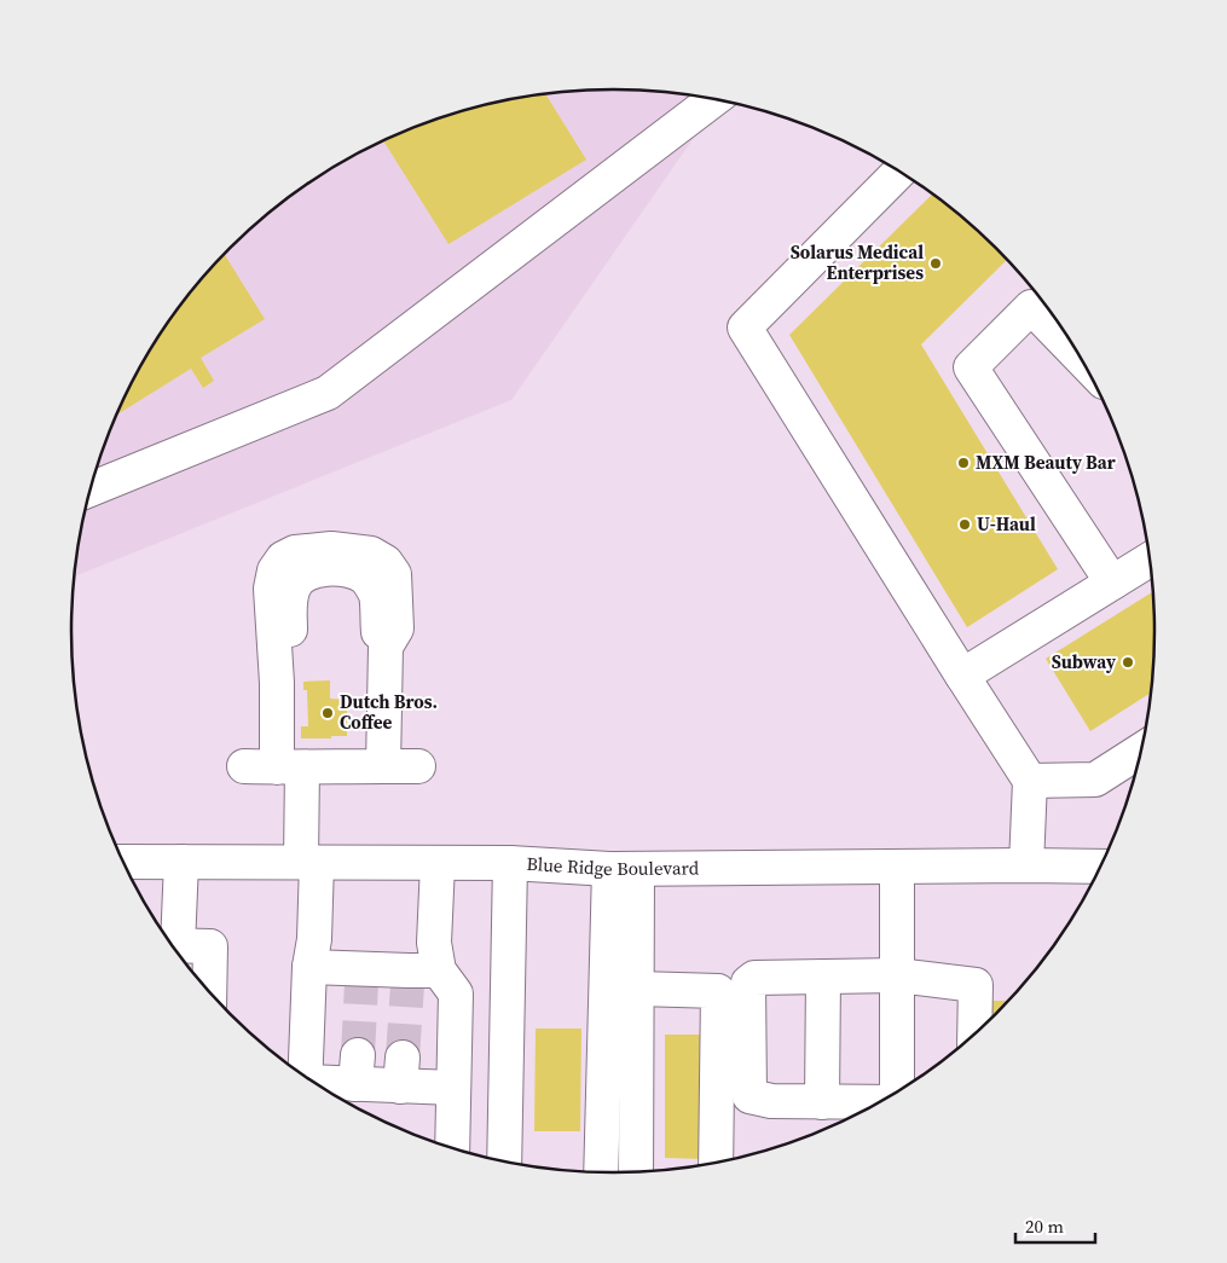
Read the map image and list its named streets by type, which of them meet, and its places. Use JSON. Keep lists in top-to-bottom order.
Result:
{
  "streets": {
    "main road": ["Blue Ridge Boulevard"]
  },
  "places": [
    "Solarus Medical Enterprises",
    "MXM Beauty Bar",
    "U-Haul",
    "Subway",
    "Dutch Bros. Coffee"
  ],
  "scale_bar": "20 m"
}
